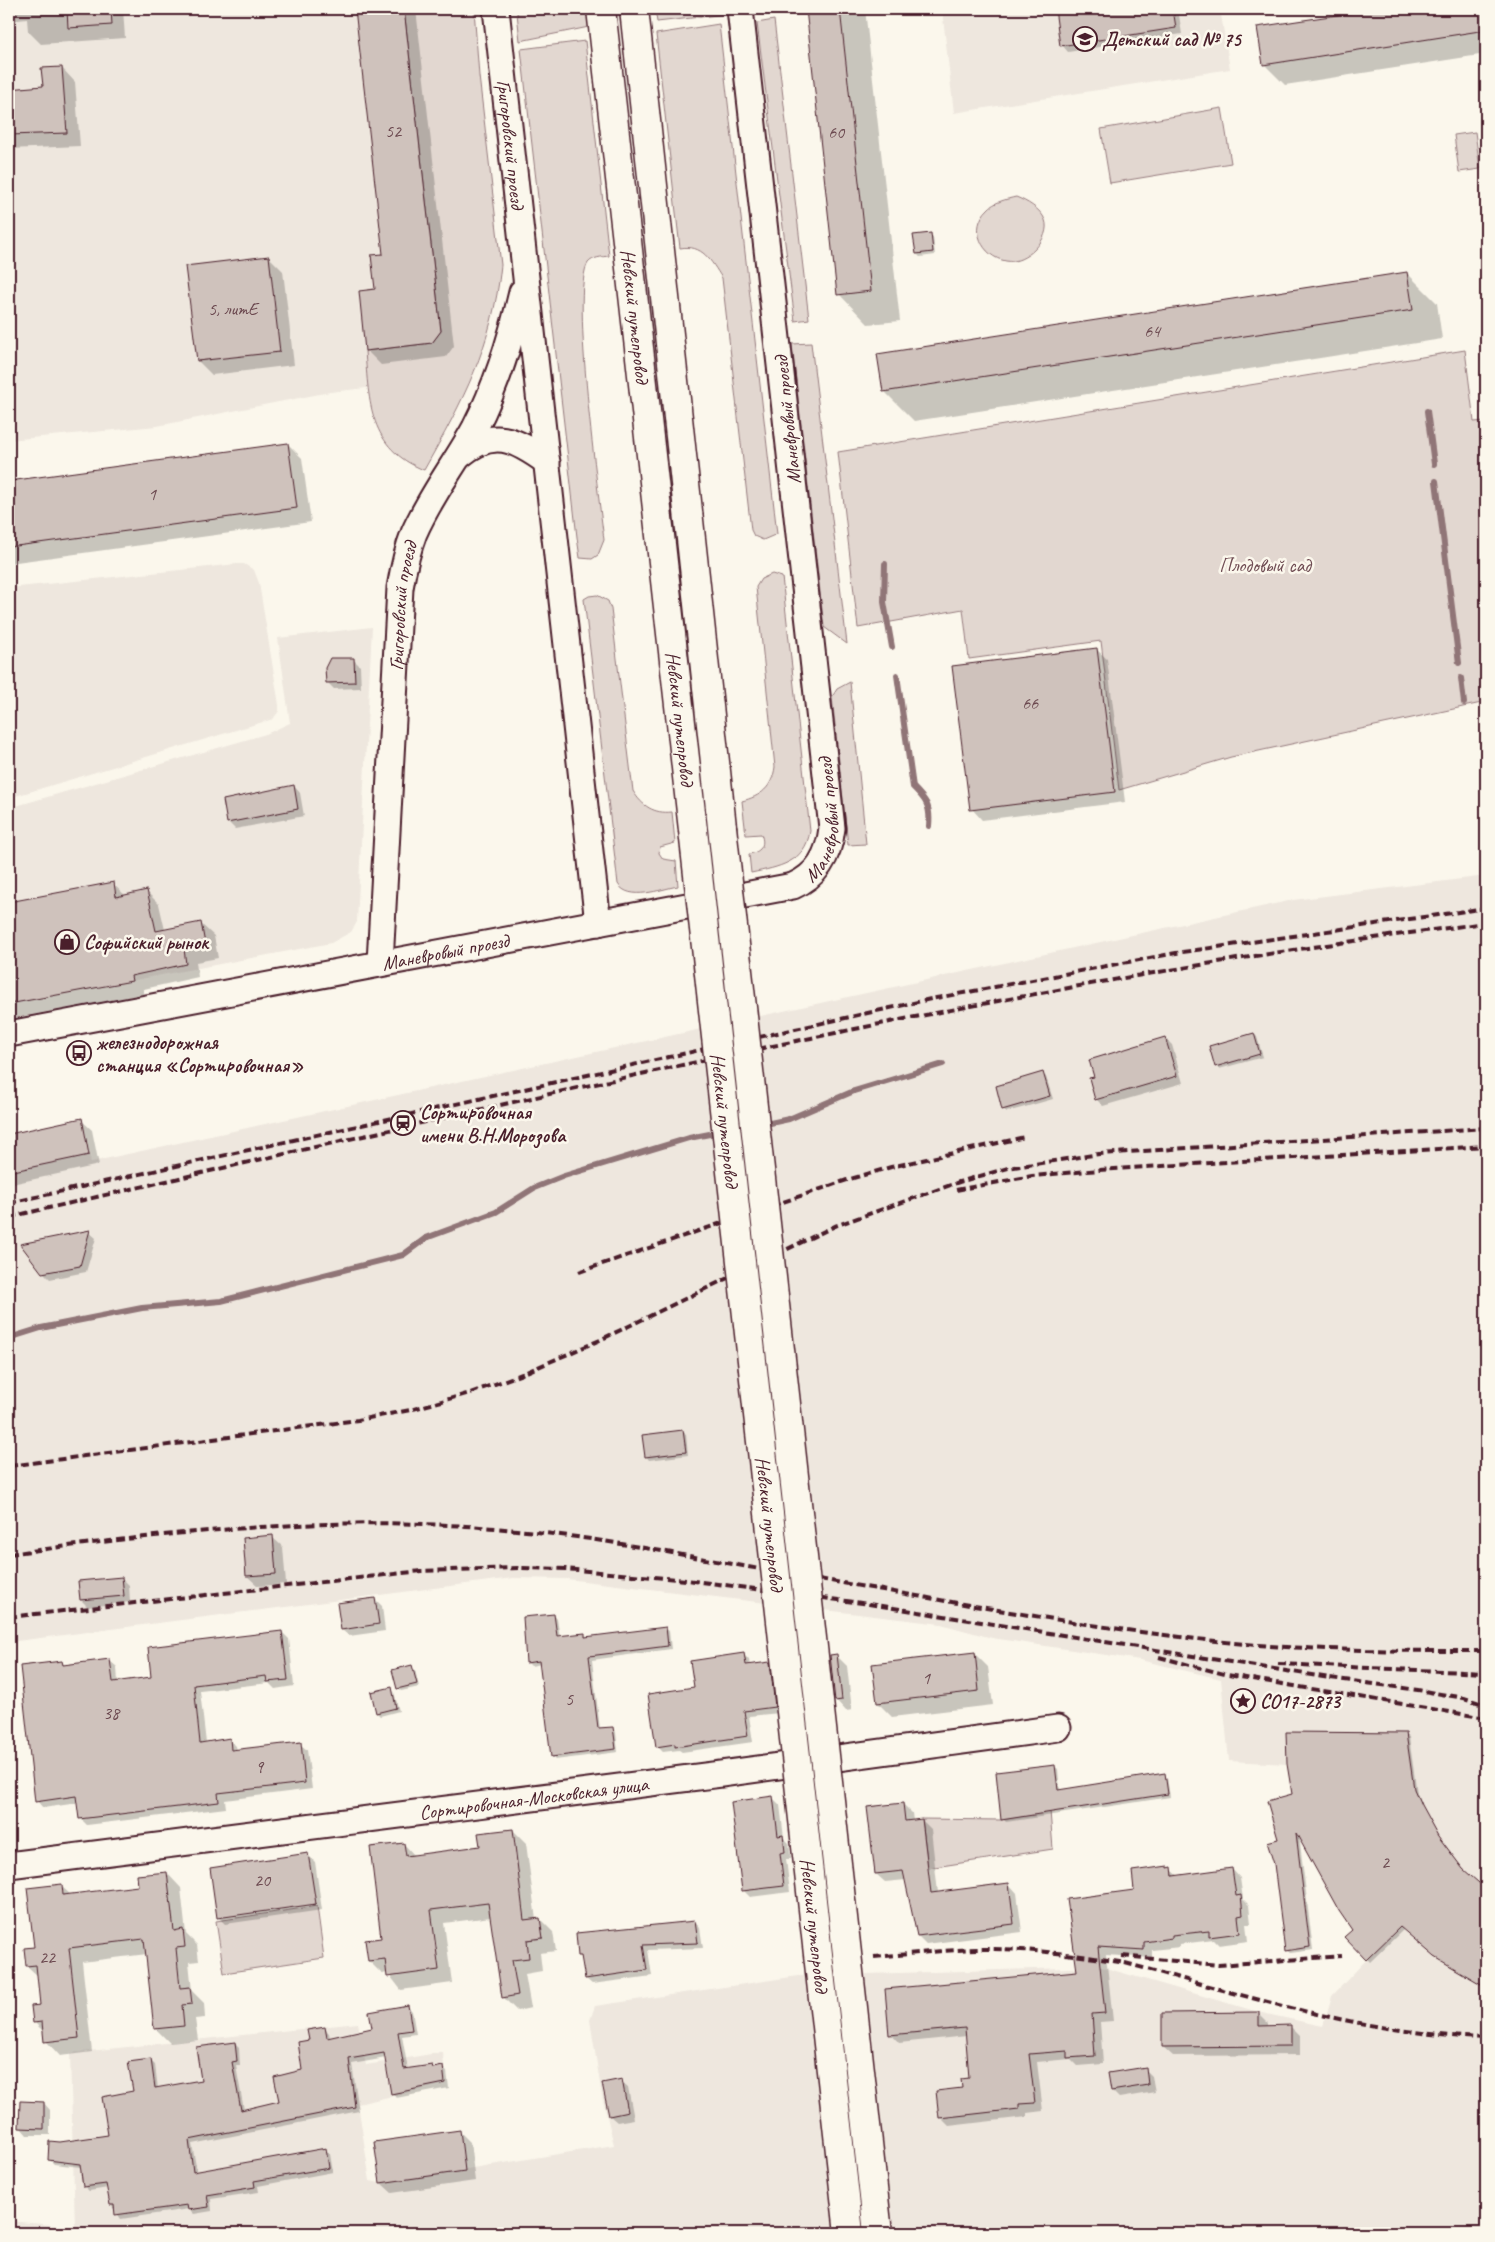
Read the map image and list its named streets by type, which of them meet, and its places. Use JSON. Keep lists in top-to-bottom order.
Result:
{
  "streets": {
    "main road": ["Невский путепровод"],
    "street": ["Григоровский проезд", "Маневровый проезд", "Сортировочная-Московская улица"]
  },
  "crossings": [
    ["Григоровский проезд", "Маневровый проезд"]
  ],
  "parks": ["Плодовый сад"],
  "places": {
    "school or university": ["Детский сад № 75"],
    "shop": ["Софийский рынок"],
    "bus stop": ["железнодорожная станция «Сортировочная»"],
    "station": ["Сортировочная имени В.Н.Морозова"],
    "place": ["СО17-2873"]
  },
  "house_numbers": [
    "52",
    "60",
    "5, литЕ",
    "64",
    "1",
    "66",
    "1",
    "5",
    "38",
    "9",
    "2",
    "20",
    "22"
  ]
}
